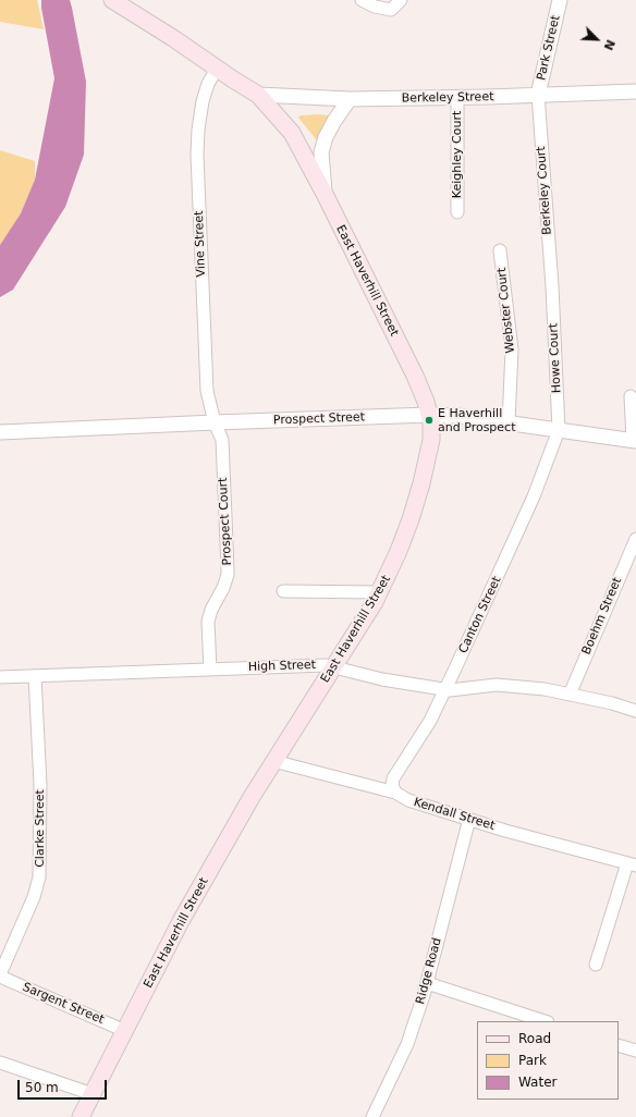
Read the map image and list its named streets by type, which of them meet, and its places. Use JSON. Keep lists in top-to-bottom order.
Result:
{
  "streets": {
    "main road": ["East Haverhill Street"],
    "street": [
      "Park Street",
      "Berkeley Street",
      "Keighley Court",
      "Berkeley Court",
      "Vine Street",
      "Webster Court",
      "Howe Court",
      "Prospect Street",
      "Prospect Court",
      "Canton Street",
      "Boehm Street",
      "High Street",
      "Kendall Street",
      "Clarke Street",
      "Ridge Road",
      "Sargent Street"
    ]
  },
  "crossings": [
    ["Park Street", "Berkeley Street"],
    ["Park Street", "Berkeley Court"],
    ["Berkeley Street", "Keighley Court"],
    ["Berkeley Street", "Berkeley Court"],
    ["Berkeley Street", "East Haverhill Street"],
    ["Berkeley Court", "Howe Court"],
    ["Vine Street", "East Haverhill Street"],
    ["Vine Street", "Prospect Street"],
    ["Vine Street", "Prospect Court"],
    ["East Haverhill Street", "Prospect Street"],
    ["East Haverhill Street", "High Street"],
    ["East Haverhill Street", "Kendall Street"],
    ["East Haverhill Street", "Sargent Street"],
    ["Webster Court", "Prospect Street"],
    ["Howe Court", "Prospect Street"],
    ["Howe Court", "Canton Street"],
    ["Prospect Street", "Prospect Court"],
    ["Prospect Street", "Canton Street"],
    ["Prospect Court", "High Street"],
    ["Canton Street", "High Street"],
    ["Canton Street", "Kendall Street"],
    ["Boehm Street", "High Street"],
    ["High Street", "Clarke Street"],
    ["Kendall Street", "Ridge Road"],
    ["Clarke Street", "Sargent Street"]
  ],
  "places": ["E Haverhill and Prospect"],
  "legend": ["Road", "Park", "Water"],
  "scale_bar": "50 m",
  "north": "bottom right"
}
